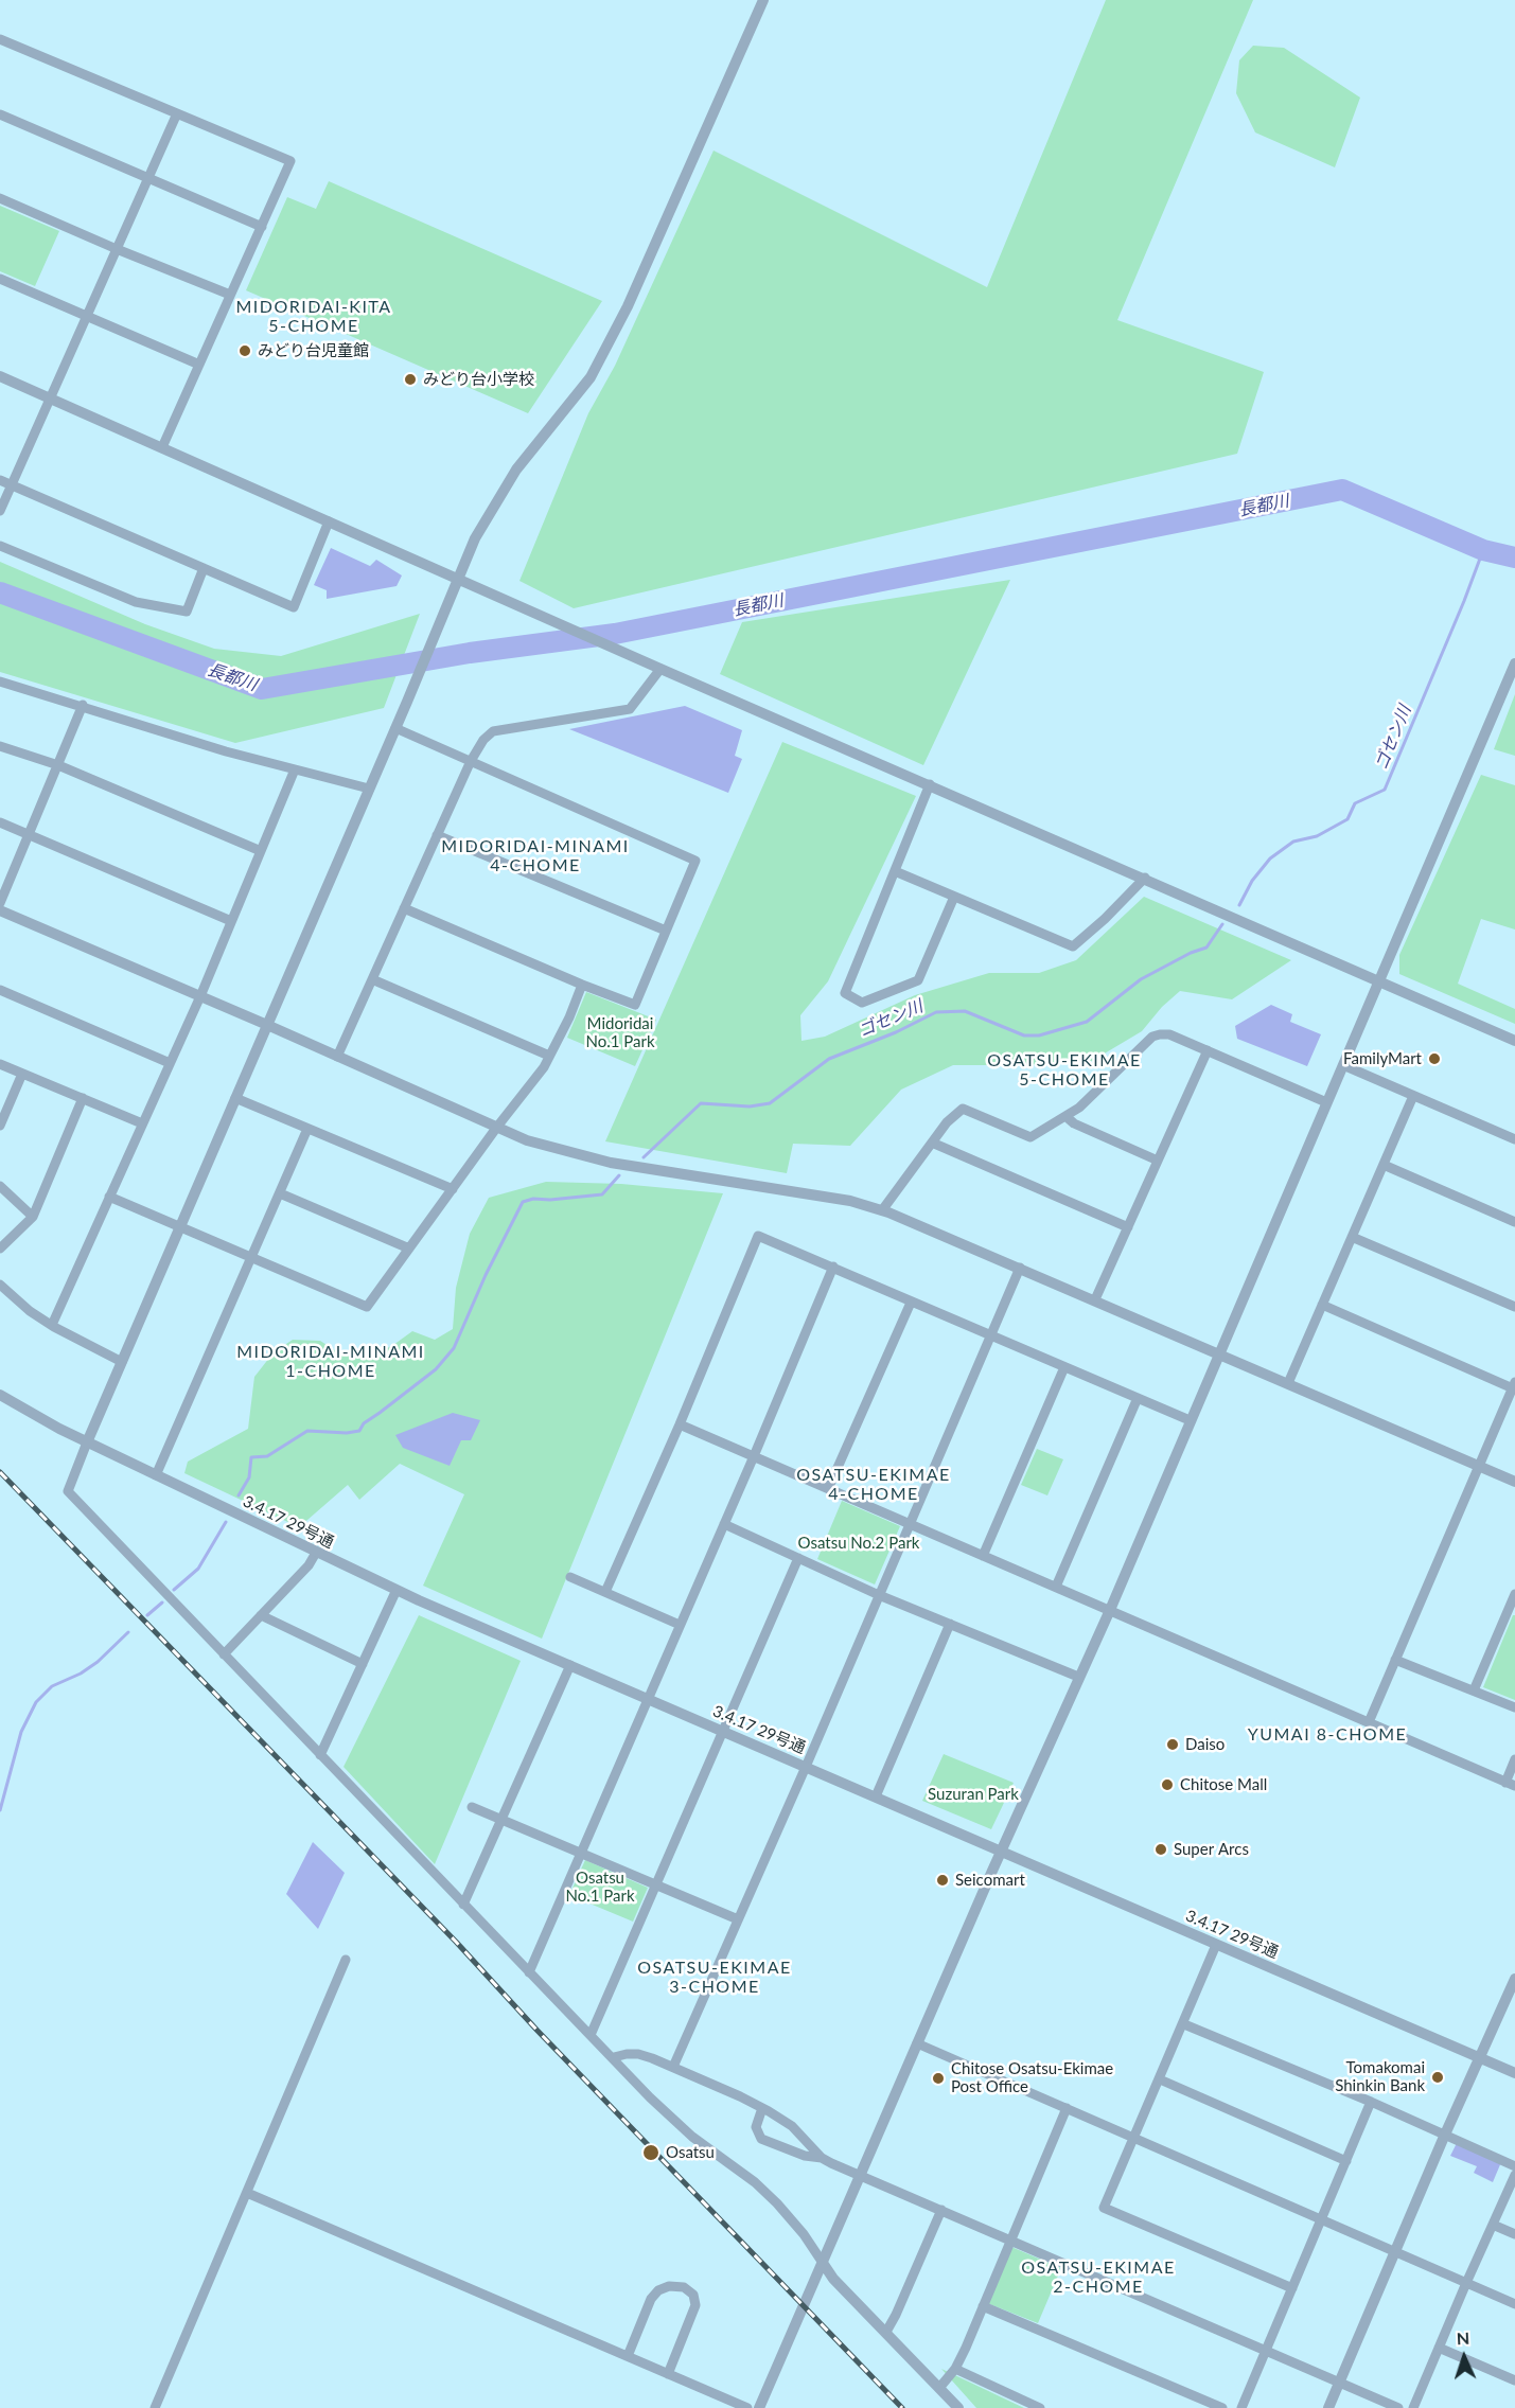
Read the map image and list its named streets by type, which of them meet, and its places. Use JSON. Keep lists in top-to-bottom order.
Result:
{
  "streets": {
    "street": ["3.4.17 29号通"]
  },
  "districts": [
    "MIDORIDAI-KITA 5-CHOME",
    "MIDORIDAI-MINAMI 4-CHOME",
    "OSATSU-EKIMAE 5-CHOME",
    "MIDORIDAI-MINAMI 1-CHOME",
    "OSATSU-EKIMAE 4-CHOME",
    "YUMAI 8-CHOME",
    "OSATSU-EKIMAE 3-CHOME",
    "OSATSU-EKIMAE 2-CHOME"
  ],
  "water": ["長都川", "ゴセン川"],
  "parks": [
    "Midoridai No.1 Park",
    "Osatsu No.2 Park",
    "Suzuran Park",
    "Osatsu No.1 Park"
  ],
  "places": [
    "みどり台児童館",
    "みどり台小学校",
    "FamilyMart",
    "Daiso",
    "Chitose Mall",
    "Super Arcs",
    "Seicomart",
    "Tomakomai Shinkin Bank",
    "Chitose Osatsu-Ekimae Post Office",
    "Osatsu"
  ],
  "north": "top"
}
